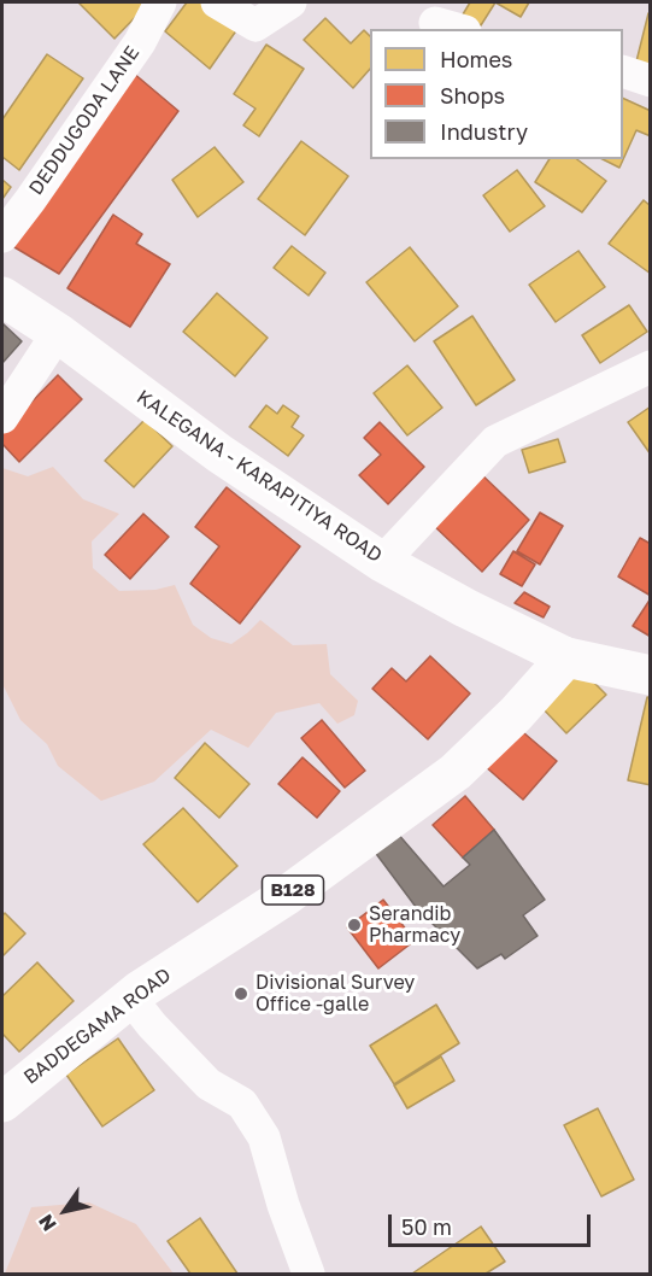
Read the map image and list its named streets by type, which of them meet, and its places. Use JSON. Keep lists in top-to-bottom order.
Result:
{
  "streets": {
    "main road": ["KALEGANA - KARAPITIYA ROAD", "B128", "BADDEGAMA ROAD"],
    "street": ["DEDDUGODA LANE"]
  },
  "crossings": [
    ["KALEGANA - KARAPITIYA ROAD", "BADDEGAMA ROAD"]
  ],
  "places": ["Serandib Pharmacy", "Divisional Survey Office -galle"],
  "legend": ["Homes", "Shops", "Industry"],
  "scale_bar": "50 m",
  "north": "bottom left"
}
